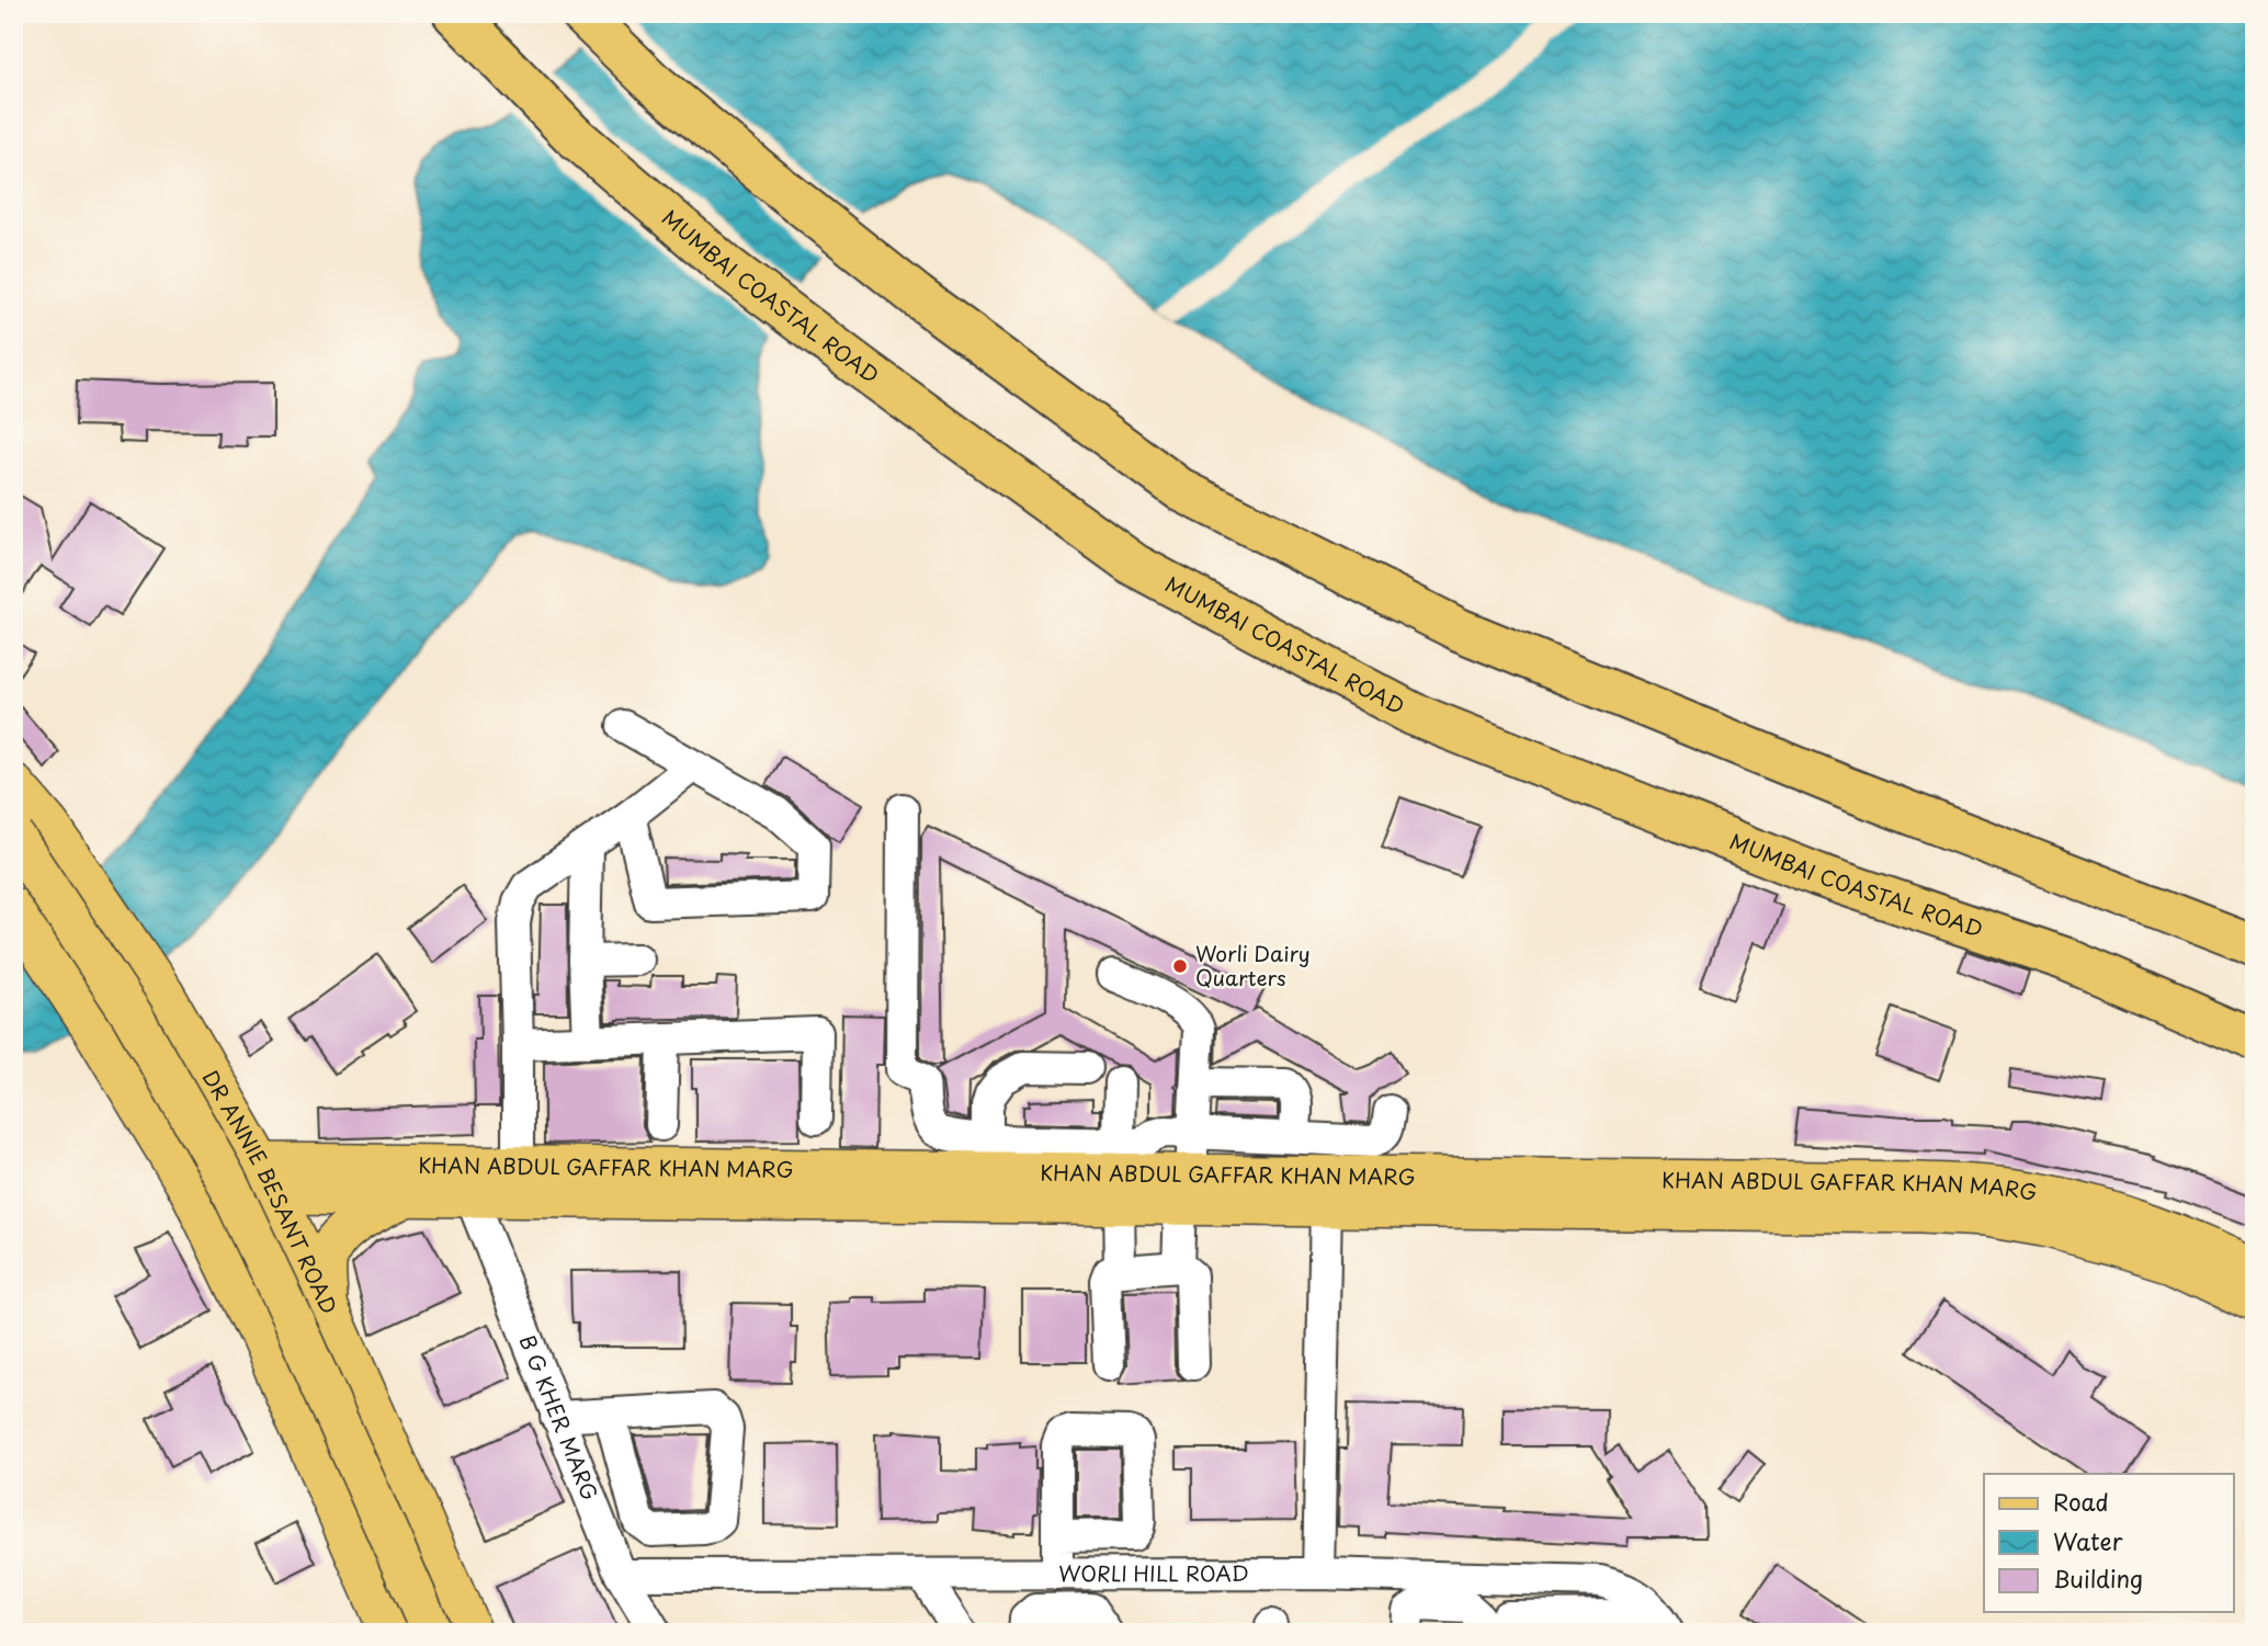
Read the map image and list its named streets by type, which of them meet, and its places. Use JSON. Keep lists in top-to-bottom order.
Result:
{
  "streets": {
    "highway": ["MUMBAI COASTAL ROAD"],
    "main road": ["KHAN ABDUL GAFFAR KHAN MARG", "DR ANNIE BESANT ROAD"],
    "street": ["B G KHER MARG", "WORLI HILL ROAD"]
  },
  "crossings": [
    ["KHAN ABDUL GAFFAR KHAN MARG", "DR ANNIE BESANT ROAD"],
    ["KHAN ABDUL GAFFAR KHAN MARG", "B G KHER MARG"],
    ["B G KHER MARG", "WORLI HILL ROAD"]
  ],
  "places": ["Worli Dairy Quarters"],
  "legend": ["Road", "Water", "Building"]
}
